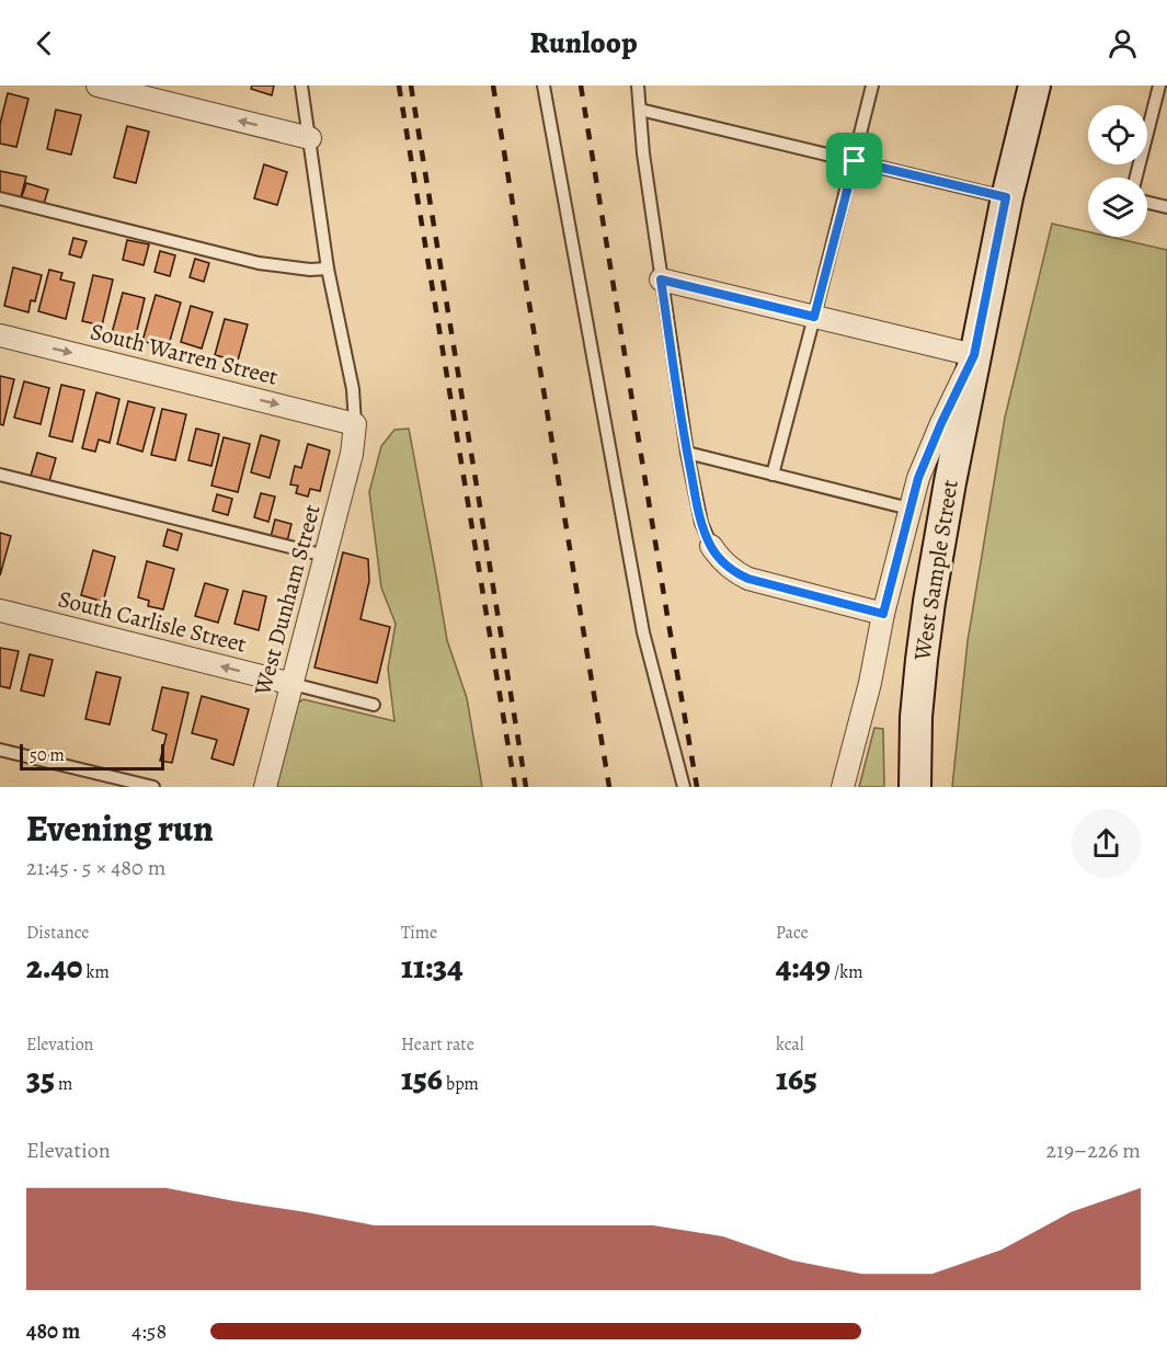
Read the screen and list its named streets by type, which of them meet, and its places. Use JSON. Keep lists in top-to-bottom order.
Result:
{
  "streets": {
    "main road": ["West Sample Street"],
    "street": ["South Warren Street", "West Dunham Street", "South Carlisle Street"]
  },
  "crossings": [
    ["South Warren Street", "West Dunham Street"],
    ["West Dunham Street", "South Carlisle Street"]
  ],
  "one_way": ["South Warren Street", "South Carlisle Street"],
  "scale_bar": "50 m",
  "page": {
    "header": "Runloop",
    "scale": "50 m",
    "heading": ["Evening run", "21:45 · 5 × 480 m"],
    "stats": [
      ["Distance", "2.40 km"],
      ["Time", "11:34"],
      ["Pace", "4:49 /km"],
      ["Elevation", "35 m"],
      ["Heart rate", "156 bpm"],
      ["kcal", "165"]
    ],
    "chart": ["Elevation", "219–226 m"],
    "list": [
      {
        "name": "480 m",
        "note": "4:58"
      }
    ]
  }
}
